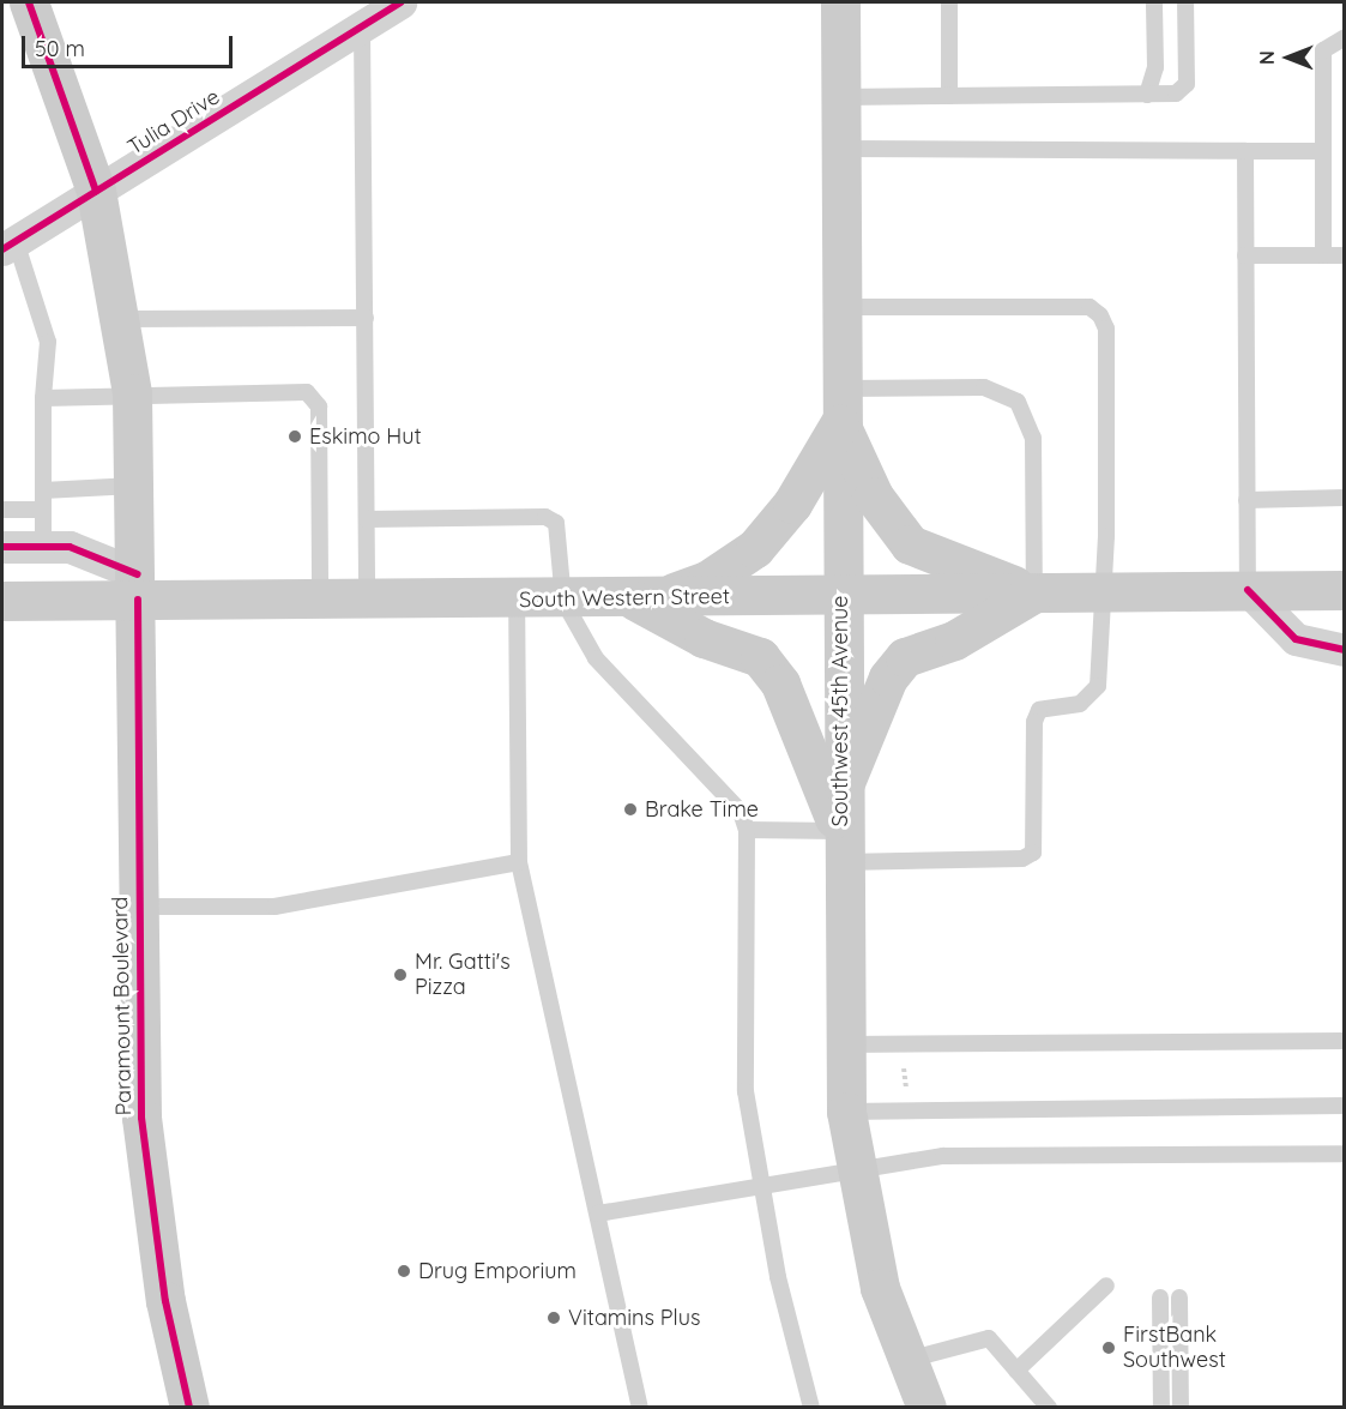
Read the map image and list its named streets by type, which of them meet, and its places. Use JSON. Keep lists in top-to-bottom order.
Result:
{
  "streets": {
    "main road": ["South Western Street", "Southwest 45th Avenue", "Paramount Boulevard"],
    "street": ["Tulia Drive"]
  },
  "crossings": [
    ["Tulia Drive", "Paramount Boulevard"],
    ["South Western Street", "Southwest 45th Avenue"],
    ["South Western Street", "Paramount Boulevard"]
  ],
  "places": [
    "Eskimo Hut",
    "Brake Time",
    "Mr. Gatti's Pizza",
    "Drug Emporium",
    "Vitamins Plus",
    "FirstBank Southwest"
  ],
  "scale_bar": "50 m",
  "north": "left"
}
